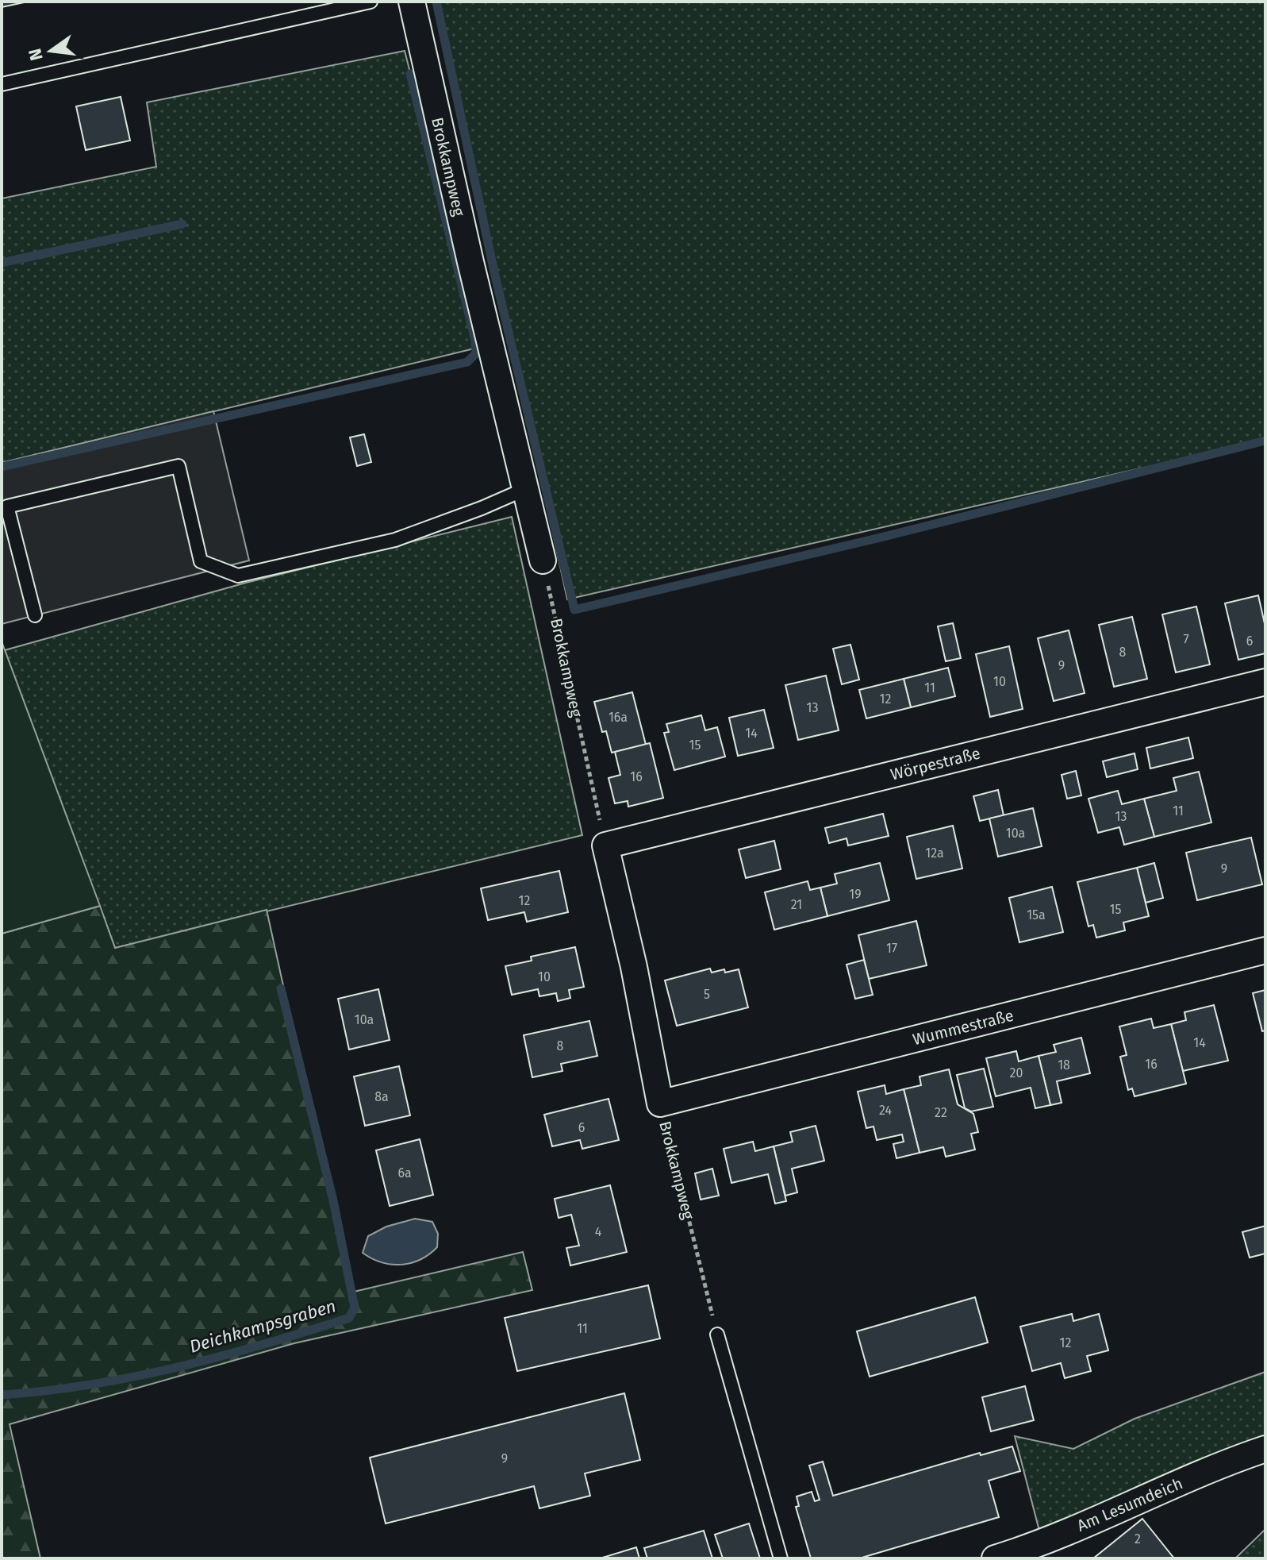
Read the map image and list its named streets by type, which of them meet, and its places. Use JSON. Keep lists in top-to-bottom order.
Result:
{
  "streets": {
    "street": [
      "Brokkampweg",
      "Wörpestraße",
      "Wummestraße",
      "Am Lesumdeich"
    ]
  },
  "crossings": [
    ["Brokkampweg", "Wörpestraße"],
    ["Brokkampweg", "Wummestraße"]
  ],
  "water": ["Deichkampsgraben"],
  "house_numbers": [
    "7",
    "6",
    "8",
    "9",
    "10",
    "11",
    "12",
    "13",
    "16a",
    "14",
    "15",
    "16",
    "11",
    "13",
    "10a",
    "12a",
    "9",
    "19",
    "12",
    "21",
    "15",
    "15a",
    "17",
    "10",
    "5",
    "10a",
    "14",
    "8",
    "16",
    "18",
    "20",
    "8a",
    "24",
    "22",
    "6",
    "6a",
    "4",
    "11",
    "12",
    "9",
    "2"
  ],
  "north": "left"
}
